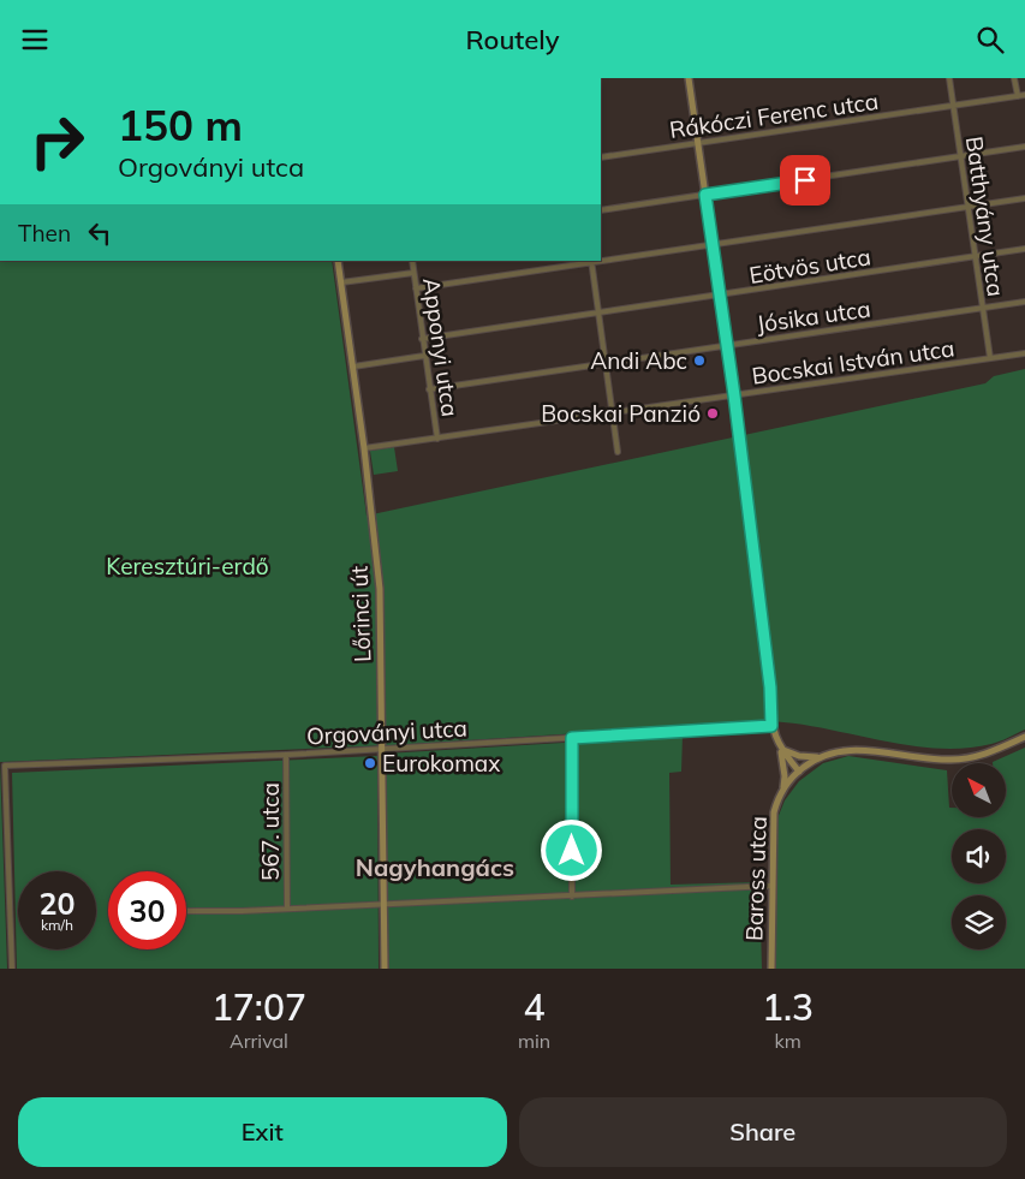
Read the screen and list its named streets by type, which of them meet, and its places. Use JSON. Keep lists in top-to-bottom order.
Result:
{
  "streets": {
    "street": [
      "Rákóczi Ferenc utca",
      "Batthyány utca",
      "Eötvös utca",
      "Jósika utca",
      "Apponyi utca",
      "Bocskai István utca",
      "Lőrinci út",
      "Orgoványi utca",
      "567. utca",
      "Baross utca"
    ]
  },
  "crossings": [
    ["Rákóczi Ferenc utca", "Batthyány utca"],
    ["Rákóczi Ferenc utca", "Baross utca"],
    ["Batthyány utca", "Eötvös utca"],
    ["Batthyány utca", "Jósika utca"],
    ["Batthyány utca", "Bocskai István utca"],
    ["Eötvös utca", "Apponyi utca"],
    ["Eötvös utca", "Baross utca"],
    ["Jósika utca", "Apponyi utca"],
    ["Jósika utca", "Baross utca"],
    ["Apponyi utca", "Bocskai István utca"],
    ["Bocskai István utca", "Lőrinci út"],
    ["Bocskai István utca", "Baross utca"],
    ["Lőrinci út", "Orgoványi utca"],
    ["Orgoványi utca", "567. utca"],
    ["Orgoványi utca", "Baross utca"]
  ],
  "districts": ["Nagyhangács"],
  "parks": ["Keresztúri-erdő"],
  "places": ["Andi Abc", "Bocskai Panzió", "Eurokomax"],
  "north": "top left",
  "page": {
    "header": "Routely",
    "turn": ["150 m", "Orgoványi utca"],
    "then": "Then",
    "speed": "20 km/h",
    "limit": "30",
    "eta": [
      "17:07",
      "Arrival",
      "4",
      "min",
      "1.3",
      "km"
    ],
    "buttons": ["Exit", "Share"]
  }
}
